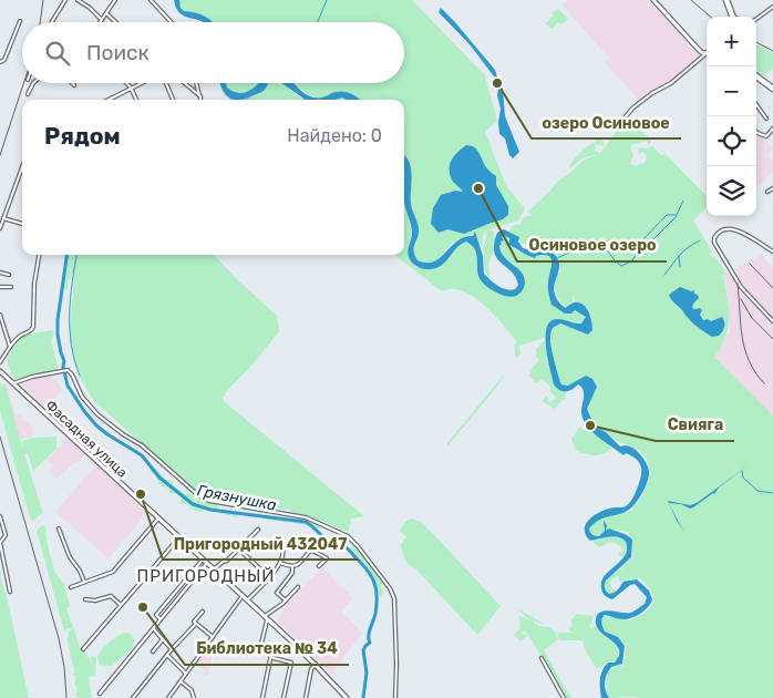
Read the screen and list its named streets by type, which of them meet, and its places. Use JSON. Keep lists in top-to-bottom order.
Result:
{
  "streets": {
    "main road": ["Фасадная улица"]
  },
  "districts": ["ПРИГОРОДНЫЙ"],
  "water": ["Грязнушка"],
  "places": [
    "озеро Осиновое",
    "Осиновое озеро",
    "Свияга",
    "Пригородный 432047",
    "Библиотека № 34"
  ],
  "page": {
    "map_buttons": ["+", "−"],
    "search": "Поиск",
    "heading": ["Рядом", "Найдено: 0"]
  }
}
